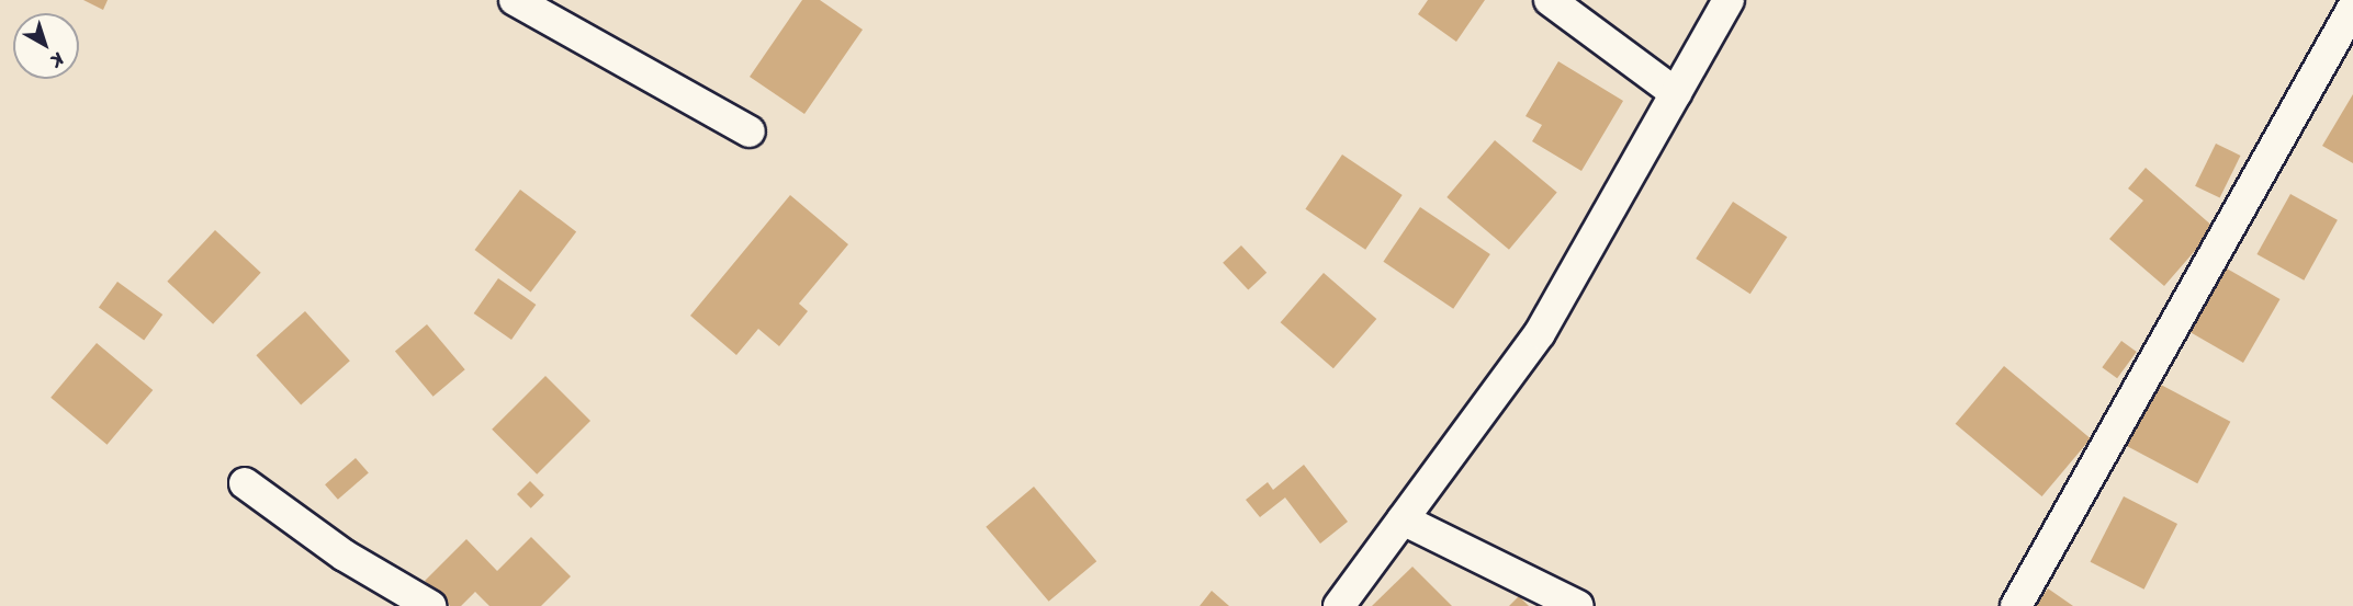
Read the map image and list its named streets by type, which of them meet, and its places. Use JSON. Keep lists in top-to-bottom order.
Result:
{
  "north": "bottom right"
}
